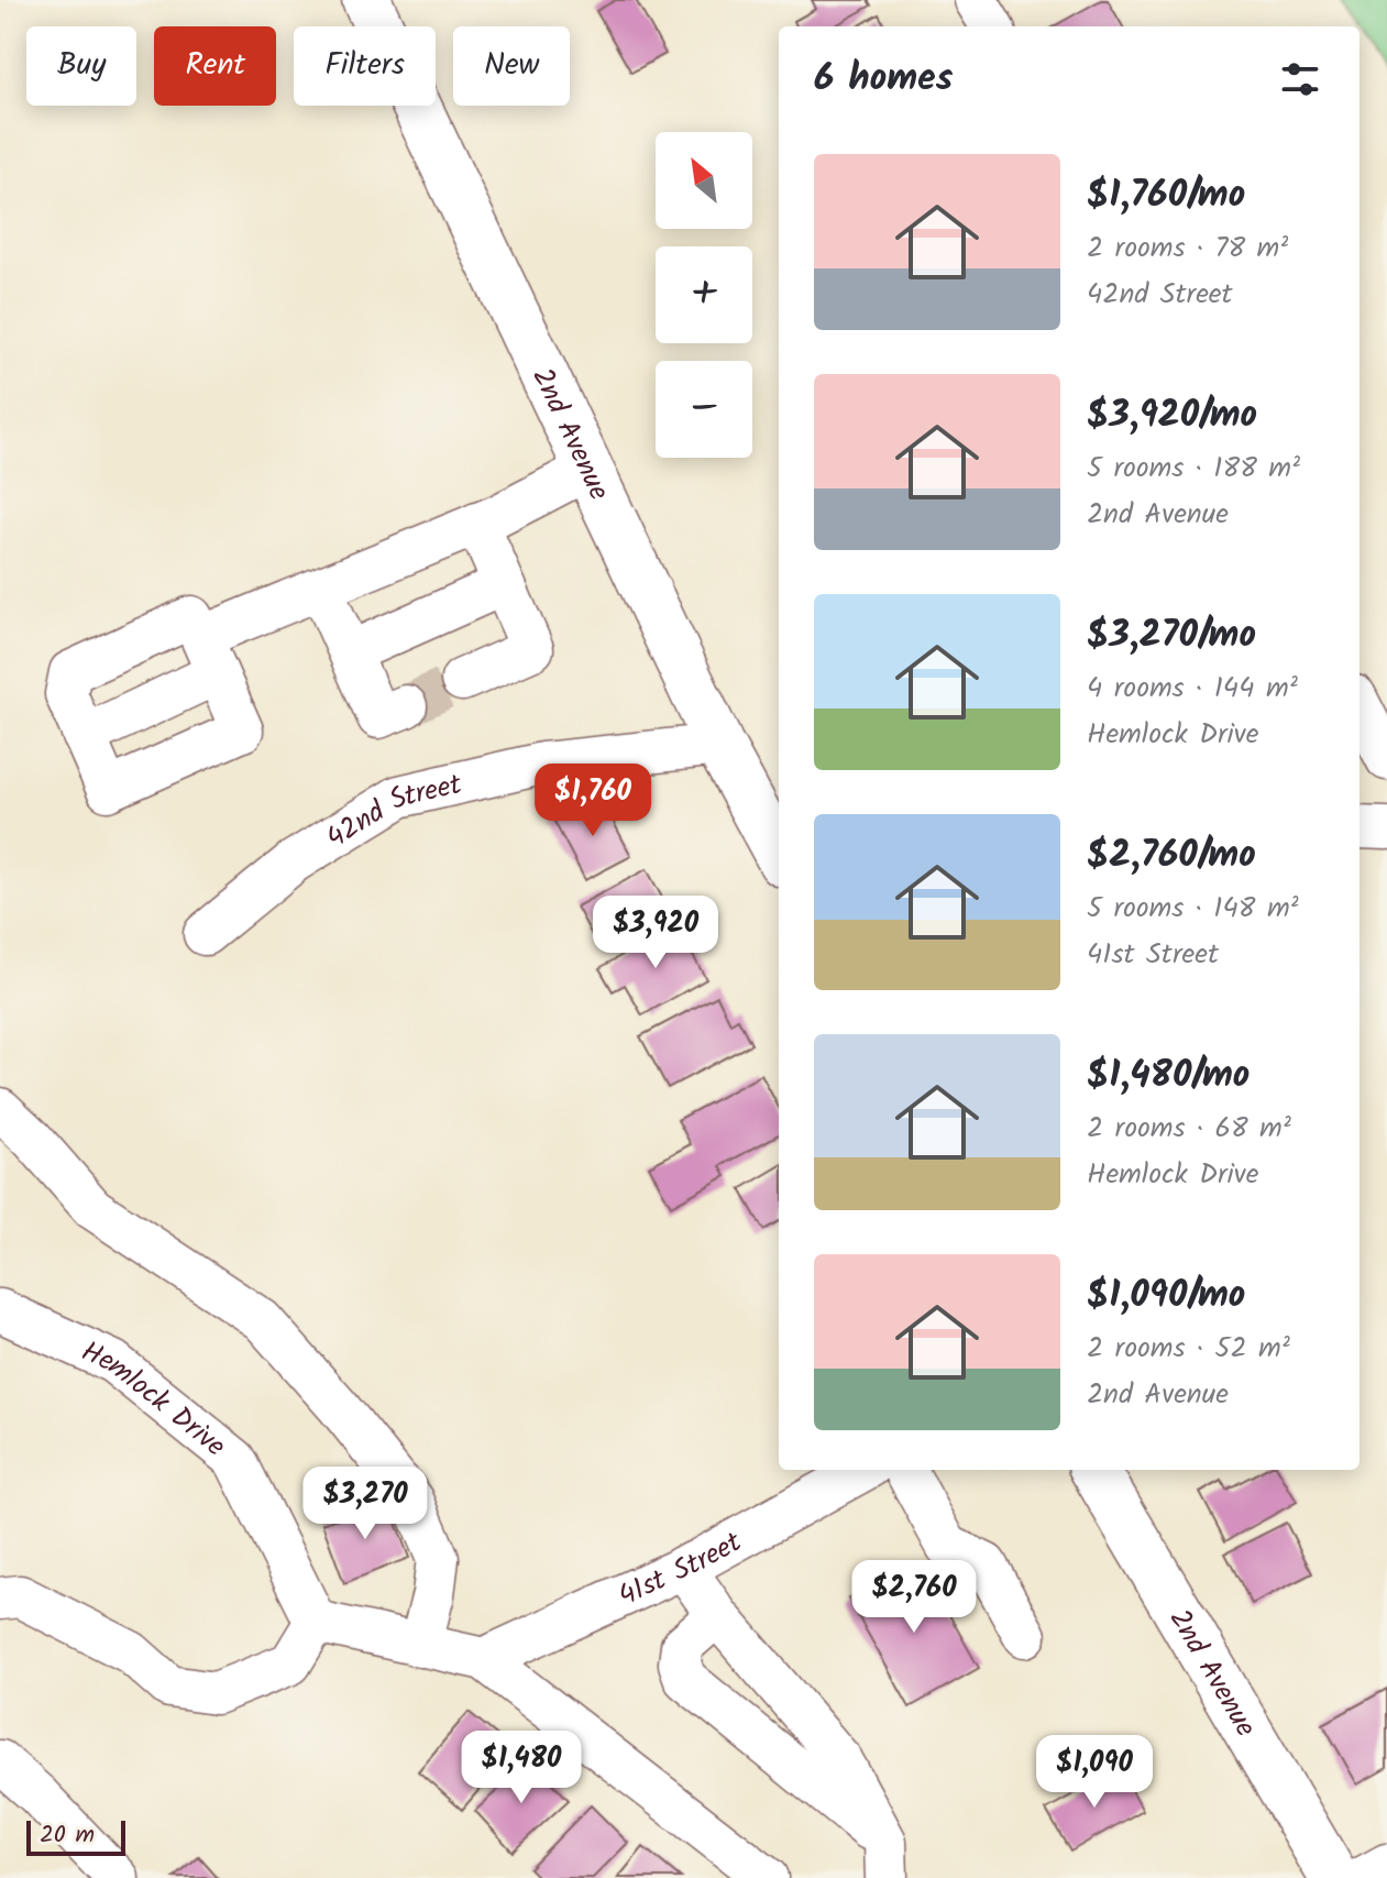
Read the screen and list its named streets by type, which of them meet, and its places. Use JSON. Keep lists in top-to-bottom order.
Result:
{
  "streets": {
    "main road": ["2nd Avenue"],
    "street": ["42nd Street", "Hemlock Drive", "41st Street"]
  },
  "crossings": [
    ["2nd Avenue", "42nd Street"]
  ],
  "scale_bar": "20 m",
  "north": "top left",
  "page": {
    "chip": [
      "Buy",
      "Rent",
      "Filters",
      "New"
    ],
    "heading": "6 homes",
    "map_buttons": ["+", "−"],
    "list": [
      {
        "name": "$1,760/mo",
        "note": "2 rooms · 78 m² · 42nd Street"
      },
      {
        "name": "$3,920/mo",
        "note": "5 rooms · 188 m² · 2nd Avenue"
      },
      {
        "name": "$3,270/mo",
        "note": "4 rooms · 144 m² · Hemlock Drive"
      },
      {
        "name": "$2,760/mo",
        "note": "5 rooms · 148 m² · 41st Street"
      },
      {
        "name": "$1,480/mo",
        "note": "2 rooms · 68 m² · Hemlock Drive"
      },
      {
        "name": "$1,090/mo",
        "note": "2 rooms · 52 m² · 2nd Avenue"
      }
    ],
    "price": [
      "$1,760",
      "$3,920",
      "$3,270",
      "$2,760",
      "$1,480",
      "$1,090"
    ],
    "scale": "20 m"
  }
}
